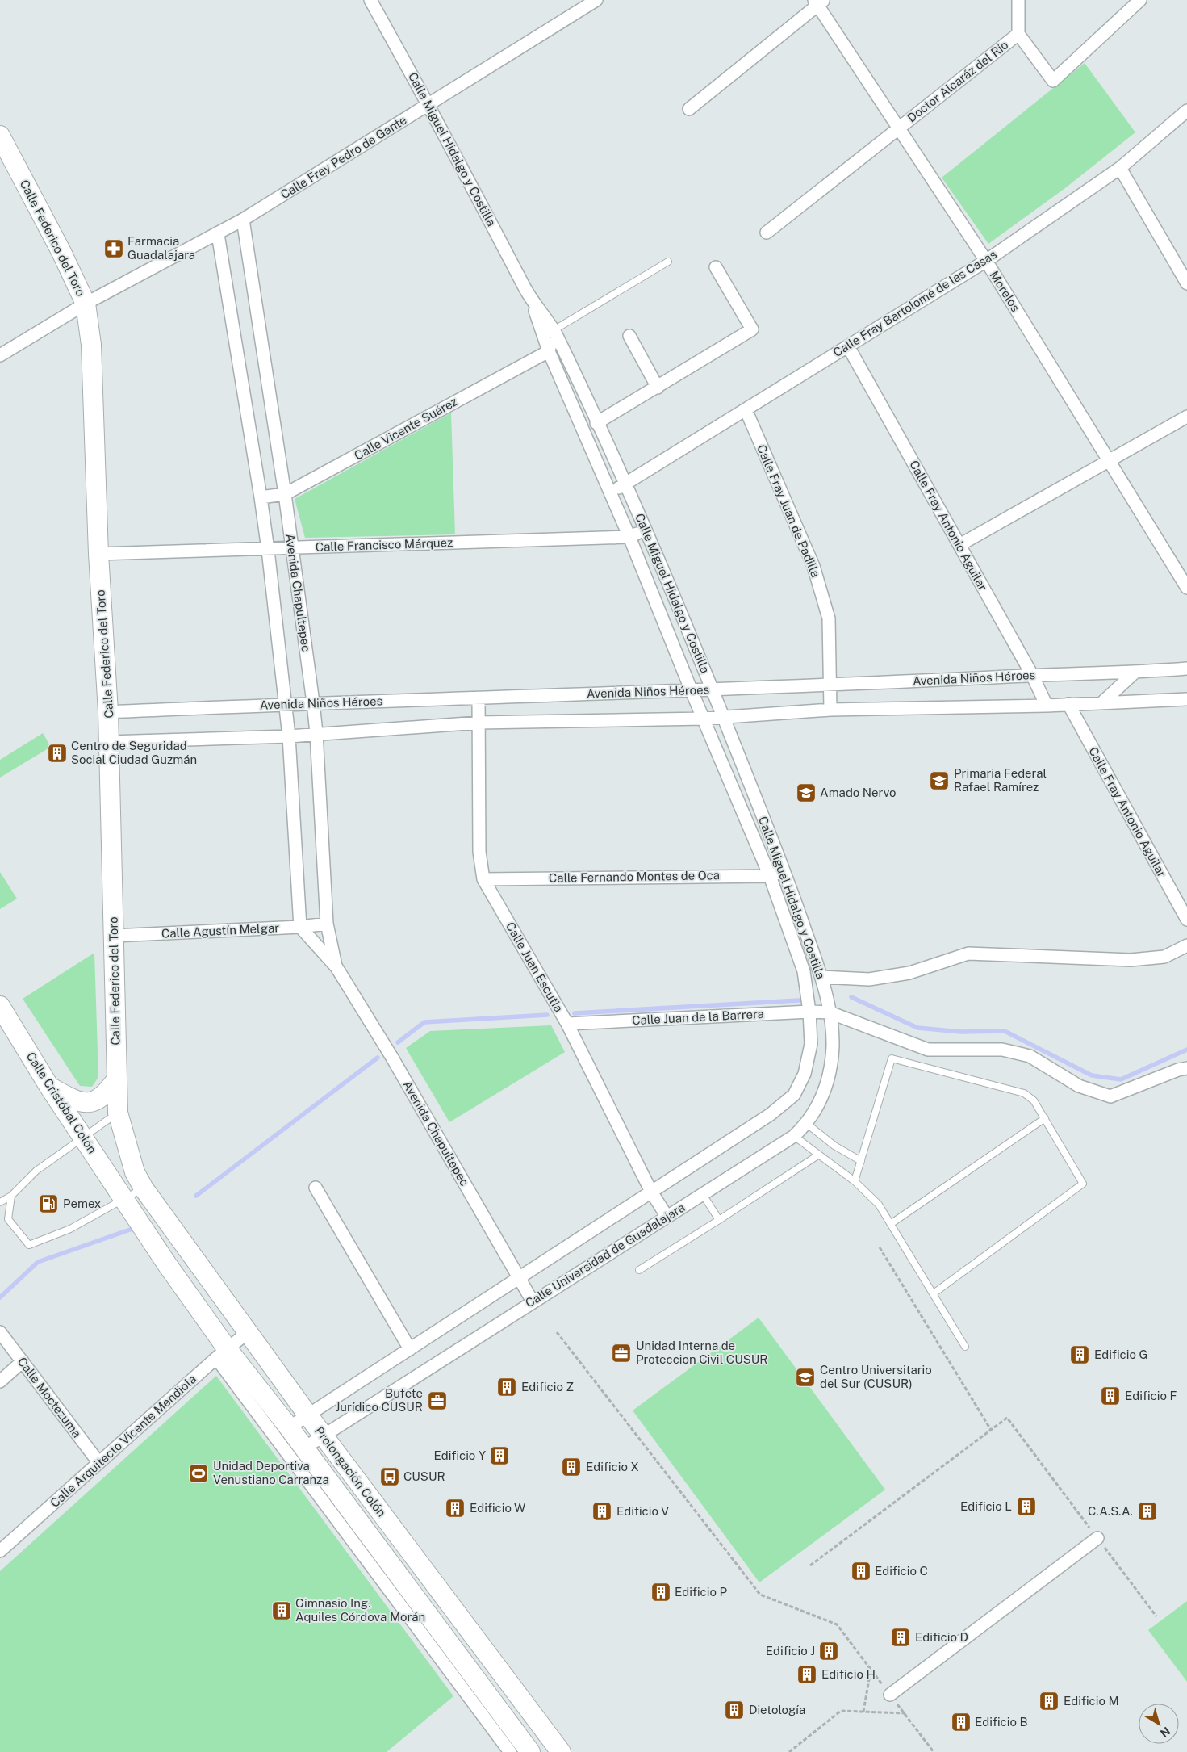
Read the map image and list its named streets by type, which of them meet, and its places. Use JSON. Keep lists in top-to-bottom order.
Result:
{
  "streets": {
    "main road": ["Calle Federico del Toro", "Calle Cristóbal Colón", "Prolongación Colón"],
    "street": [
      "Doctor Alcaráz del Río",
      "Calle Miguel Hidalgo y Costilla",
      "Calle Fray Pedro de Gante",
      "Morelos",
      "Calle Fray Bartolomé de las Casas",
      "Calle Vicente Suárez",
      "Calle Fray Juan de Padilla",
      "Calle Fray Antonio Aguilar",
      "Calle Francisco Márquez",
      "Avenida Chapultepec",
      "Avenida Niños Héroes",
      "Calle Fernando Montes de Oca",
      "Calle Agustín Melgar",
      "Calle Juan Escutia",
      "Calle Juan de la Barrera",
      "Calle Universidad de Guadalajara",
      "Calle Moctezuma",
      "Calle Arquitecto Vicente Mendiola"
    ]
  },
  "crossings": [
    ["Doctor Alcaráz del Río", "Morelos"],
    ["Calle Miguel Hidalgo y Costilla", "Calle Fray Pedro de Gante"],
    ["Calle Miguel Hidalgo y Costilla", "Calle Fray Bartolomé de las Casas"],
    ["Calle Miguel Hidalgo y Costilla", "Calle Vicente Suárez"],
    ["Calle Miguel Hidalgo y Costilla", "Calle Francisco Márquez"],
    ["Calle Miguel Hidalgo y Costilla", "Avenida Niños Héroes"],
    ["Calle Miguel Hidalgo y Costilla", "Calle Fernando Montes de Oca"],
    ["Calle Miguel Hidalgo y Costilla", "Calle Juan de la Barrera"],
    ["Calle Miguel Hidalgo y Costilla", "Calle Universidad de Guadalajara"],
    ["Calle Fray Pedro de Gante", "Calle Federico del Toro"],
    ["Calle Fray Pedro de Gante", "Avenida Chapultepec"],
    ["Calle Federico del Toro", "Calle Francisco Márquez"],
    ["Calle Federico del Toro", "Avenida Niños Héroes"],
    ["Calle Federico del Toro", "Calle Agustín Melgar"],
    ["Calle Federico del Toro", "Prolongación Colón"],
    ["Morelos", "Calle Fray Bartolomé de las Casas"],
    ["Calle Fray Bartolomé de las Casas", "Calle Fray Juan de Padilla"],
    ["Calle Fray Bartolomé de las Casas", "Calle Fray Antonio Aguilar"],
    ["Calle Vicente Suárez", "Avenida Chapultepec"],
    ["Calle Fray Juan de Padilla", "Avenida Niños Héroes"],
    ["Calle Fray Antonio Aguilar", "Avenida Niños Héroes"],
    ["Calle Francisco Márquez", "Avenida Chapultepec"],
    ["Avenida Chapultepec", "Avenida Niños Héroes"],
    ["Avenida Chapultepec", "Calle Agustín Melgar"],
    ["Avenida Chapultepec", "Calle Universidad de Guadalajara"],
    ["Avenida Niños Héroes", "Calle Juan Escutia"],
    ["Calle Fernando Montes de Oca", "Calle Juan Escutia"],
    ["Calle Juan Escutia", "Calle Juan de la Barrera"],
    ["Calle Juan Escutia", "Calle Universidad de Guadalajara"],
    ["Calle Juan de la Barrera", "Calle Universidad de Guadalajara"],
    ["Calle Cristóbal Colón", "Prolongación Colón"],
    ["Calle Universidad de Guadalajara", "Prolongación Colón"],
    ["Calle Moctezuma", "Calle Arquitecto Vicente Mendiola"],
    ["Calle Arquitecto Vicente Mendiola", "Prolongación Colón"]
  ],
  "places": {
    "pharmacy": ["Farmacia Guadalajara"],
    "building": [
      "Centro de Seguridad Social Ciudad Guzmán",
      "Edificio G",
      "Edificio Z",
      "Edificio F",
      "Edificio Y",
      "Edificio X",
      "Edificio L",
      "Edificio W",
      "Edificio V",
      "C.A.S.A.",
      "Edificio C",
      "Edificio P",
      "Gimnasio Ing. Aquiles Córdova Morán",
      "Edificio D",
      "Edificio J",
      "Edificio H",
      "Edificio M",
      "Dietología",
      "Edificio B"
    ],
    "school or university": ["Primaria Federal Rafael Ramírez", "Amado Nervo", "Centro Universitario del Sur (CUSUR)"],
    "fuel station": ["Pemex"],
    "office": ["Unidad Interna de Proteccion Civil CUSUR", "Bufete Jurídico CUSUR"],
    "sports": ["Unidad Deportiva Venustiano Carranza"],
    "bus stop": ["CUSUR"]
  },
  "north": "bottom right"
}
